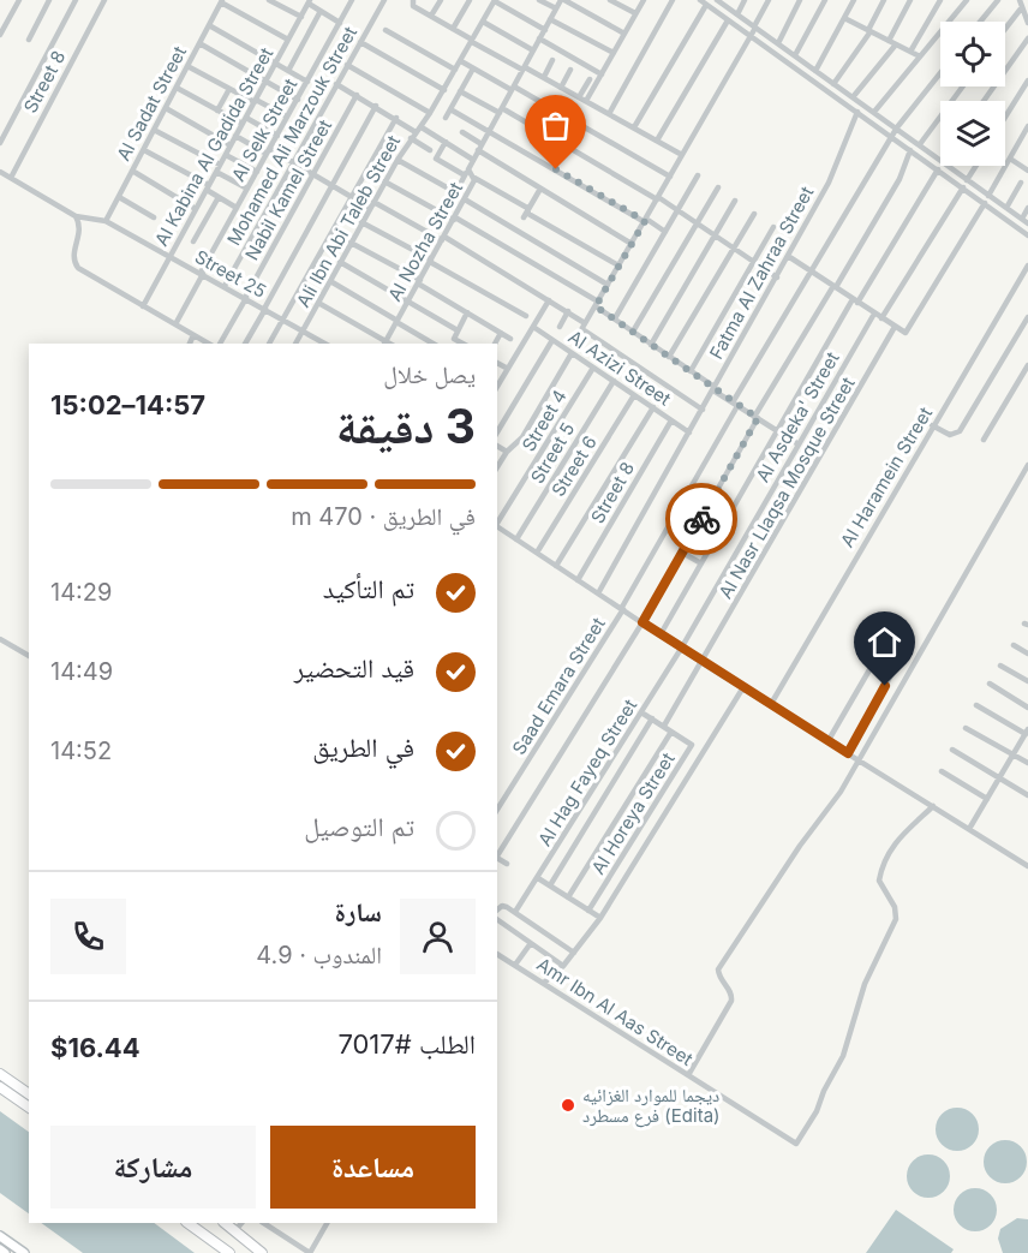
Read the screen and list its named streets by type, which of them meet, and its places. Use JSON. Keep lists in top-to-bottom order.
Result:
{
  "streets": {
    "street": [
      "Street 8",
      "Al Sadat Street",
      "Al Selk Street",
      "Mohamed Ali Marzouk Street",
      "Al Kabina Al Gadida Street",
      "Nabil Kamel Street",
      "Ali Ibn Abi Taleb Street",
      "Al Nozha Street",
      "Fatma Al Zahraa Street",
      "Street 25",
      "Al Azizi Street",
      "Al Asdeka' Street",
      "Street 4",
      "Street 5",
      "Street 6",
      "Al Haramein Street",
      "Al Nasr Llaqsa Mosque Street",
      "Saad Emara Street",
      "Al Hag Fayeq Street",
      "Al Horeya Street",
      "Amr Ibn Al Aas Street"
    ]
  },
  "crossings": [
    ["Street 8", "Al Azizi Street"],
    ["Al Sadat Street", "Street 25"],
    ["Al Selk Street", "Street 25"],
    ["Mohamed Ali Marzouk Street", "Street 25"],
    ["Al Kabina Al Gadida Street", "Street 25"],
    ["Nabil Kamel Street", "Street 25"],
    ["Ali Ibn Abi Taleb Street", "Street 25"],
    ["Fatma Al Zahraa Street", "Al Azizi Street"],
    ["Al Azizi Street", "Street 4"],
    ["Al Azizi Street", "Street 5"],
    ["Al Azizi Street", "Street 6"],
    ["Al Asdeka' Street", "Al Hag Fayeq Street"],
    ["Al Nasr Llaqsa Mosque Street", "Al Horeya Street"],
    ["Al Hag Fayeq Street", "Al Horeya Street"]
  ],
  "places": ["ديجما للموارد الغزائيه فرع مسطرد (Edita)"],
  "page": {
    "heading": ["3 دقيقة", "يصل خلال", "14:57–15:02"],
    "panel": [
      "سارة",
      "المندوب · 4.9",
      "الطلب #7017",
      "$16.44"
    ],
    "bar": "في الطريق · 470 m",
    "list": [
      ["تم التأكيد", "14:29"],
      ["قيد التحضير", "14:49"],
      ["في الطريق", "14:52"],
      "تم التوصيل"
    ],
    "buttons": ["مساعدة", "مشاركة"]
  }
}
